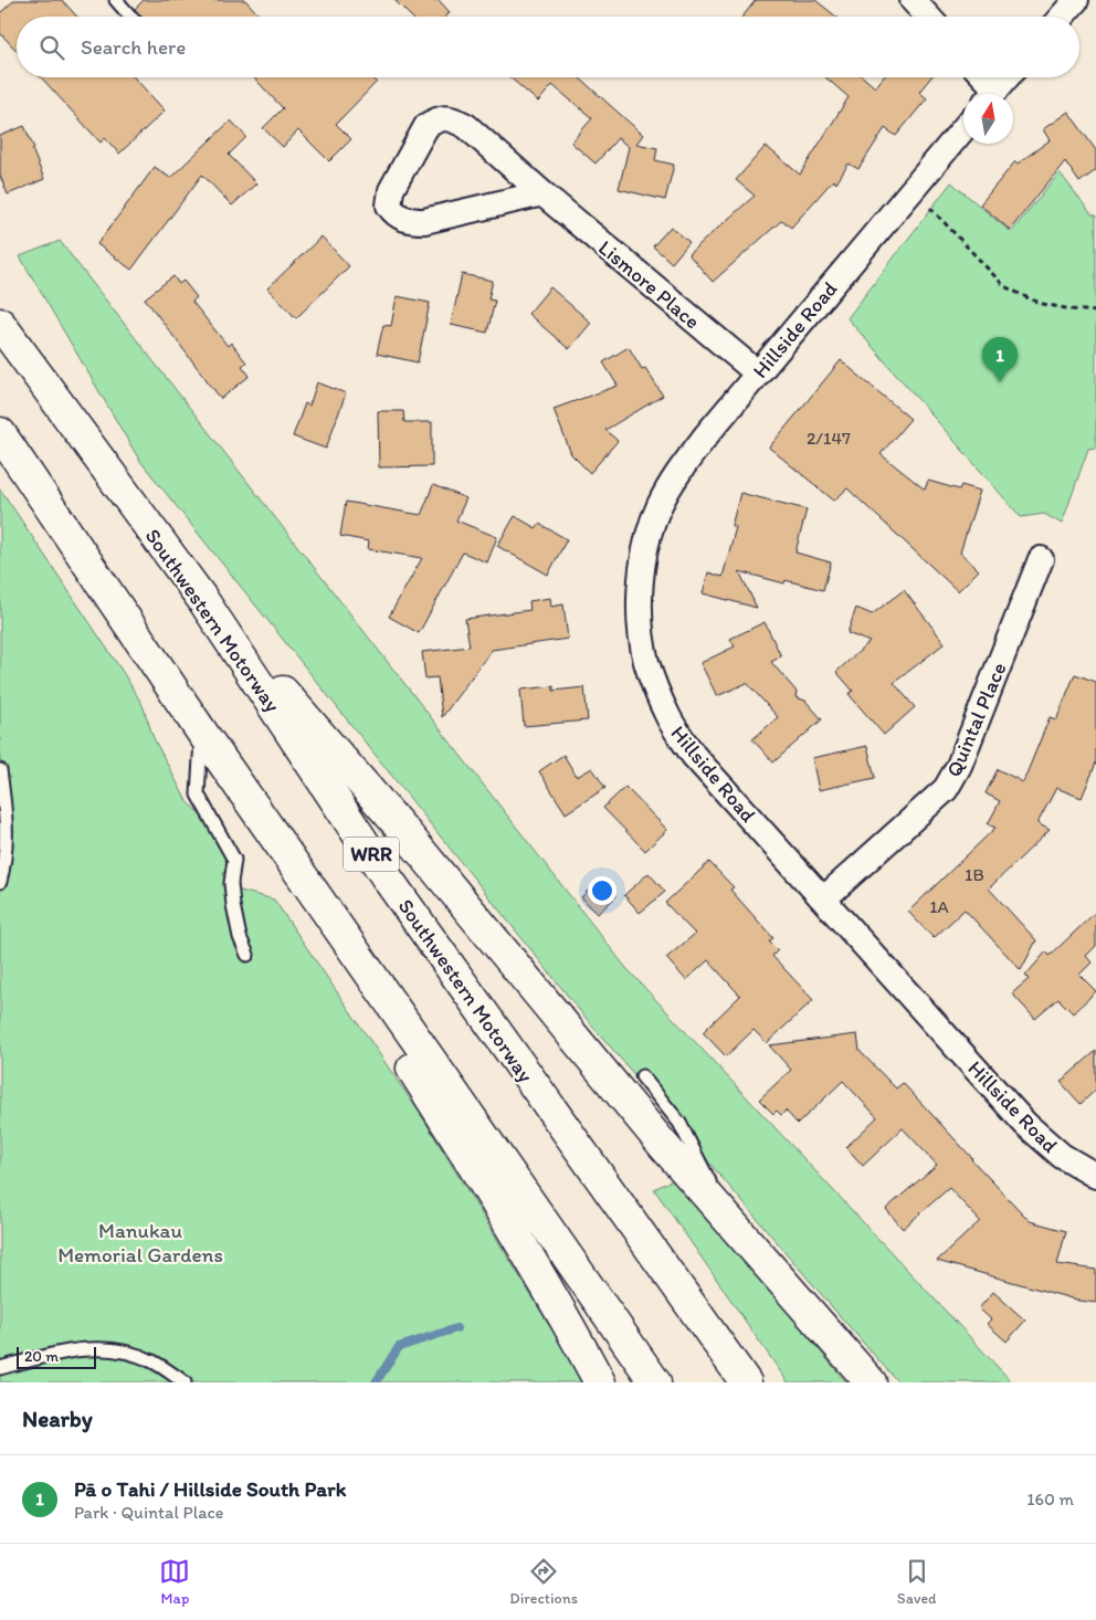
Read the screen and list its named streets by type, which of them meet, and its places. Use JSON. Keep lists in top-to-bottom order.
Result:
{
  "streets": {
    "highway": ["Southwestern Motorway", "WRR"],
    "street": ["Lismore Place", "Hillside Road", "Quintal Place"]
  },
  "crossings": [
    ["Lismore Place", "Hillside Road"],
    ["Hillside Road", "Quintal Place"]
  ],
  "parks": ["Manukau Memorial Gardens"],
  "house_numbers": ["2/147", "1B", "1A"],
  "scale_bar": "20 m",
  "north": "top",
  "page": {
    "search": "Search here",
    "pins": "1",
    "scale": "20 m",
    "heading": "Nearby",
    "list": [
      {
        "mark": "1",
        "name": "Pā o Tahi / Hillside South Park",
        "note": "Park · Quintal Place",
        "value": "160 m"
      }
    ],
    "nav": ["Map", "Directions", "Saved"]
  }
}
